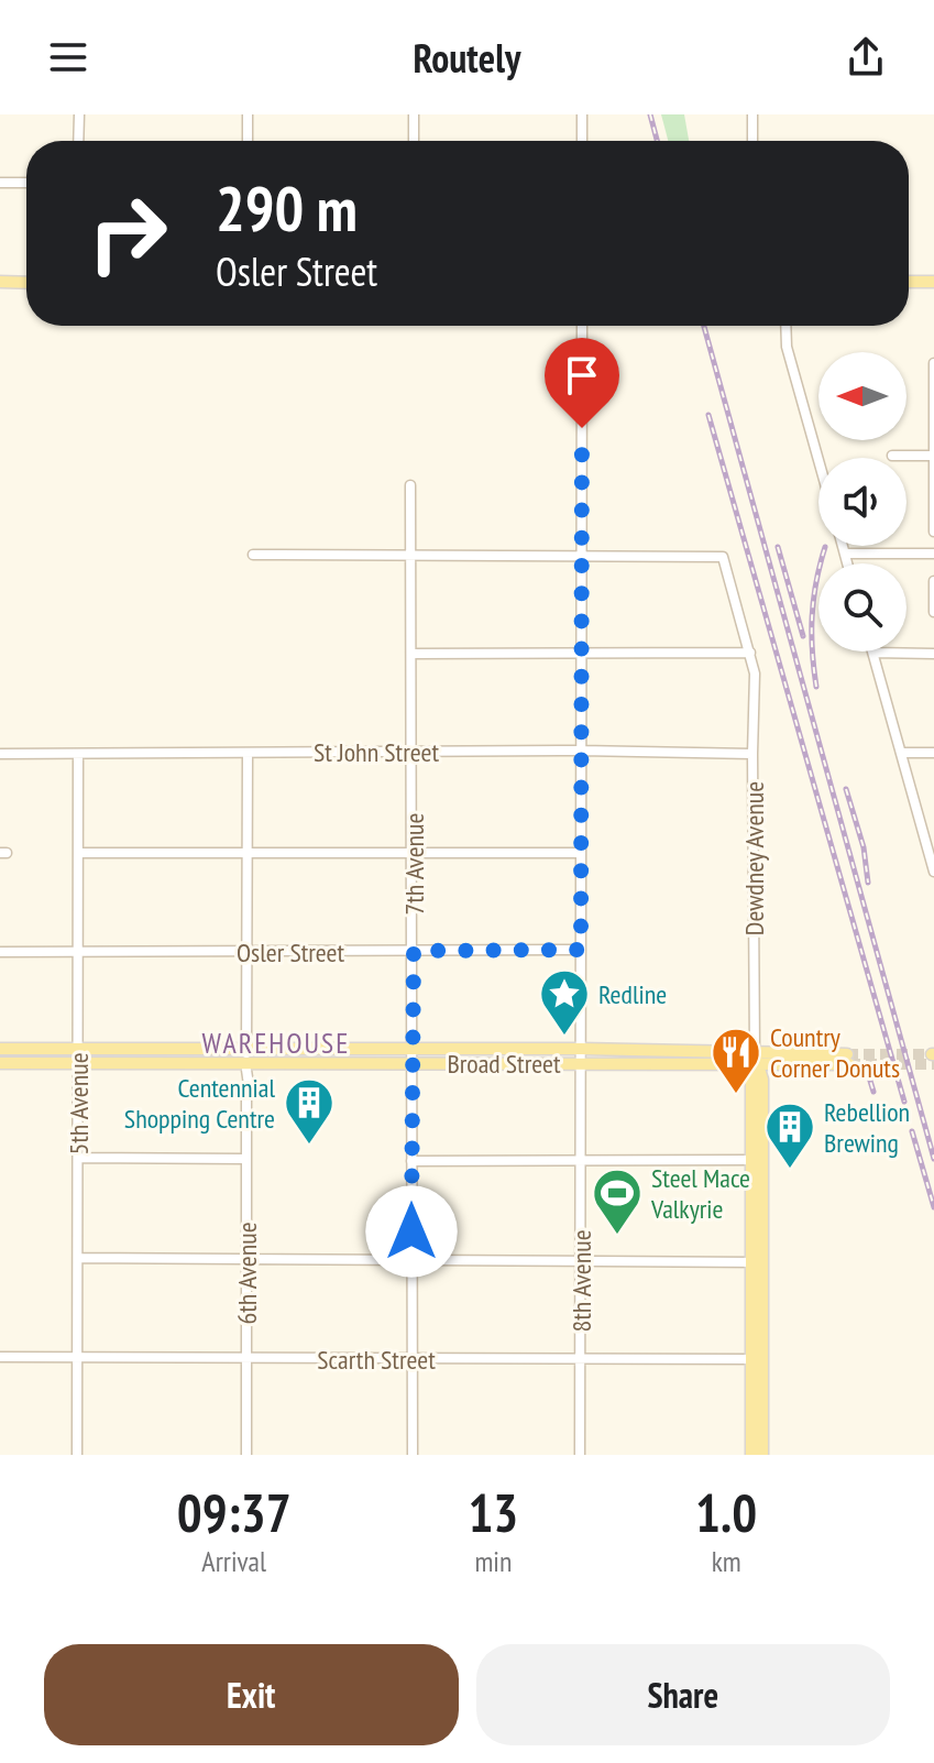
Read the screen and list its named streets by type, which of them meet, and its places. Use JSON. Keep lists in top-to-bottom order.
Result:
{
  "streets": {
    "main road": ["Dewdney Avenue", "Broad Street"],
    "street": [
      "St John Street",
      "7th Avenue",
      "Osler Street",
      "5th Avenue",
      "6th Avenue",
      "8th Avenue",
      "Scarth Street"
    ]
  },
  "crossings": [
    ["St John Street", "Dewdney Avenue"],
    ["St John Street", "7th Avenue"],
    ["St John Street", "5th Avenue"],
    ["St John Street", "6th Avenue"],
    ["St John Street", "8th Avenue"],
    ["Dewdney Avenue", "Broad Street"],
    ["Dewdney Avenue", "8th Avenue"],
    ["Dewdney Avenue", "Scarth Street"],
    ["7th Avenue", "Osler Street"],
    ["7th Avenue", "Broad Street"],
    ["7th Avenue", "Scarth Street"],
    ["Osler Street", "5th Avenue"],
    ["Osler Street", "6th Avenue"],
    ["Osler Street", "8th Avenue"],
    ["Broad Street", "5th Avenue"],
    ["Broad Street", "6th Avenue"],
    ["Broad Street", "8th Avenue"],
    ["5th Avenue", "Scarth Street"],
    ["6th Avenue", "Scarth Street"],
    ["8th Avenue", "Scarth Street"]
  ],
  "districts": ["WAREHOUSE"],
  "places": {
    "place": ["Redline"],
    "restaurant": ["Country Corner Donuts"],
    "building": ["Centennial Shopping Centre", "Rebellion Brewing"],
    "sports": ["Steel Mace Valkyrie"]
  },
  "north": "left",
  "page": {
    "header": "Routely",
    "turn": ["290 m", "Osler Street"],
    "eta": [
      "09:37",
      "Arrival",
      "13",
      "min",
      "1.0",
      "km"
    ],
    "buttons": ["Exit", "Share"]
  }
}
